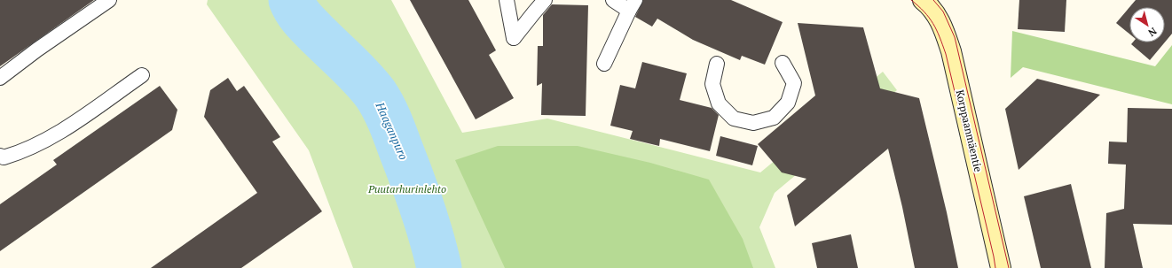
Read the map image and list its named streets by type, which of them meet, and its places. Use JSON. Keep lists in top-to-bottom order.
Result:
{
  "streets": {
    "street": ["Korppaanmäentie"]
  },
  "water": ["Haaganpuro"],
  "parks": ["Puutarhurinlehto"],
  "north": "bottom right"
}
